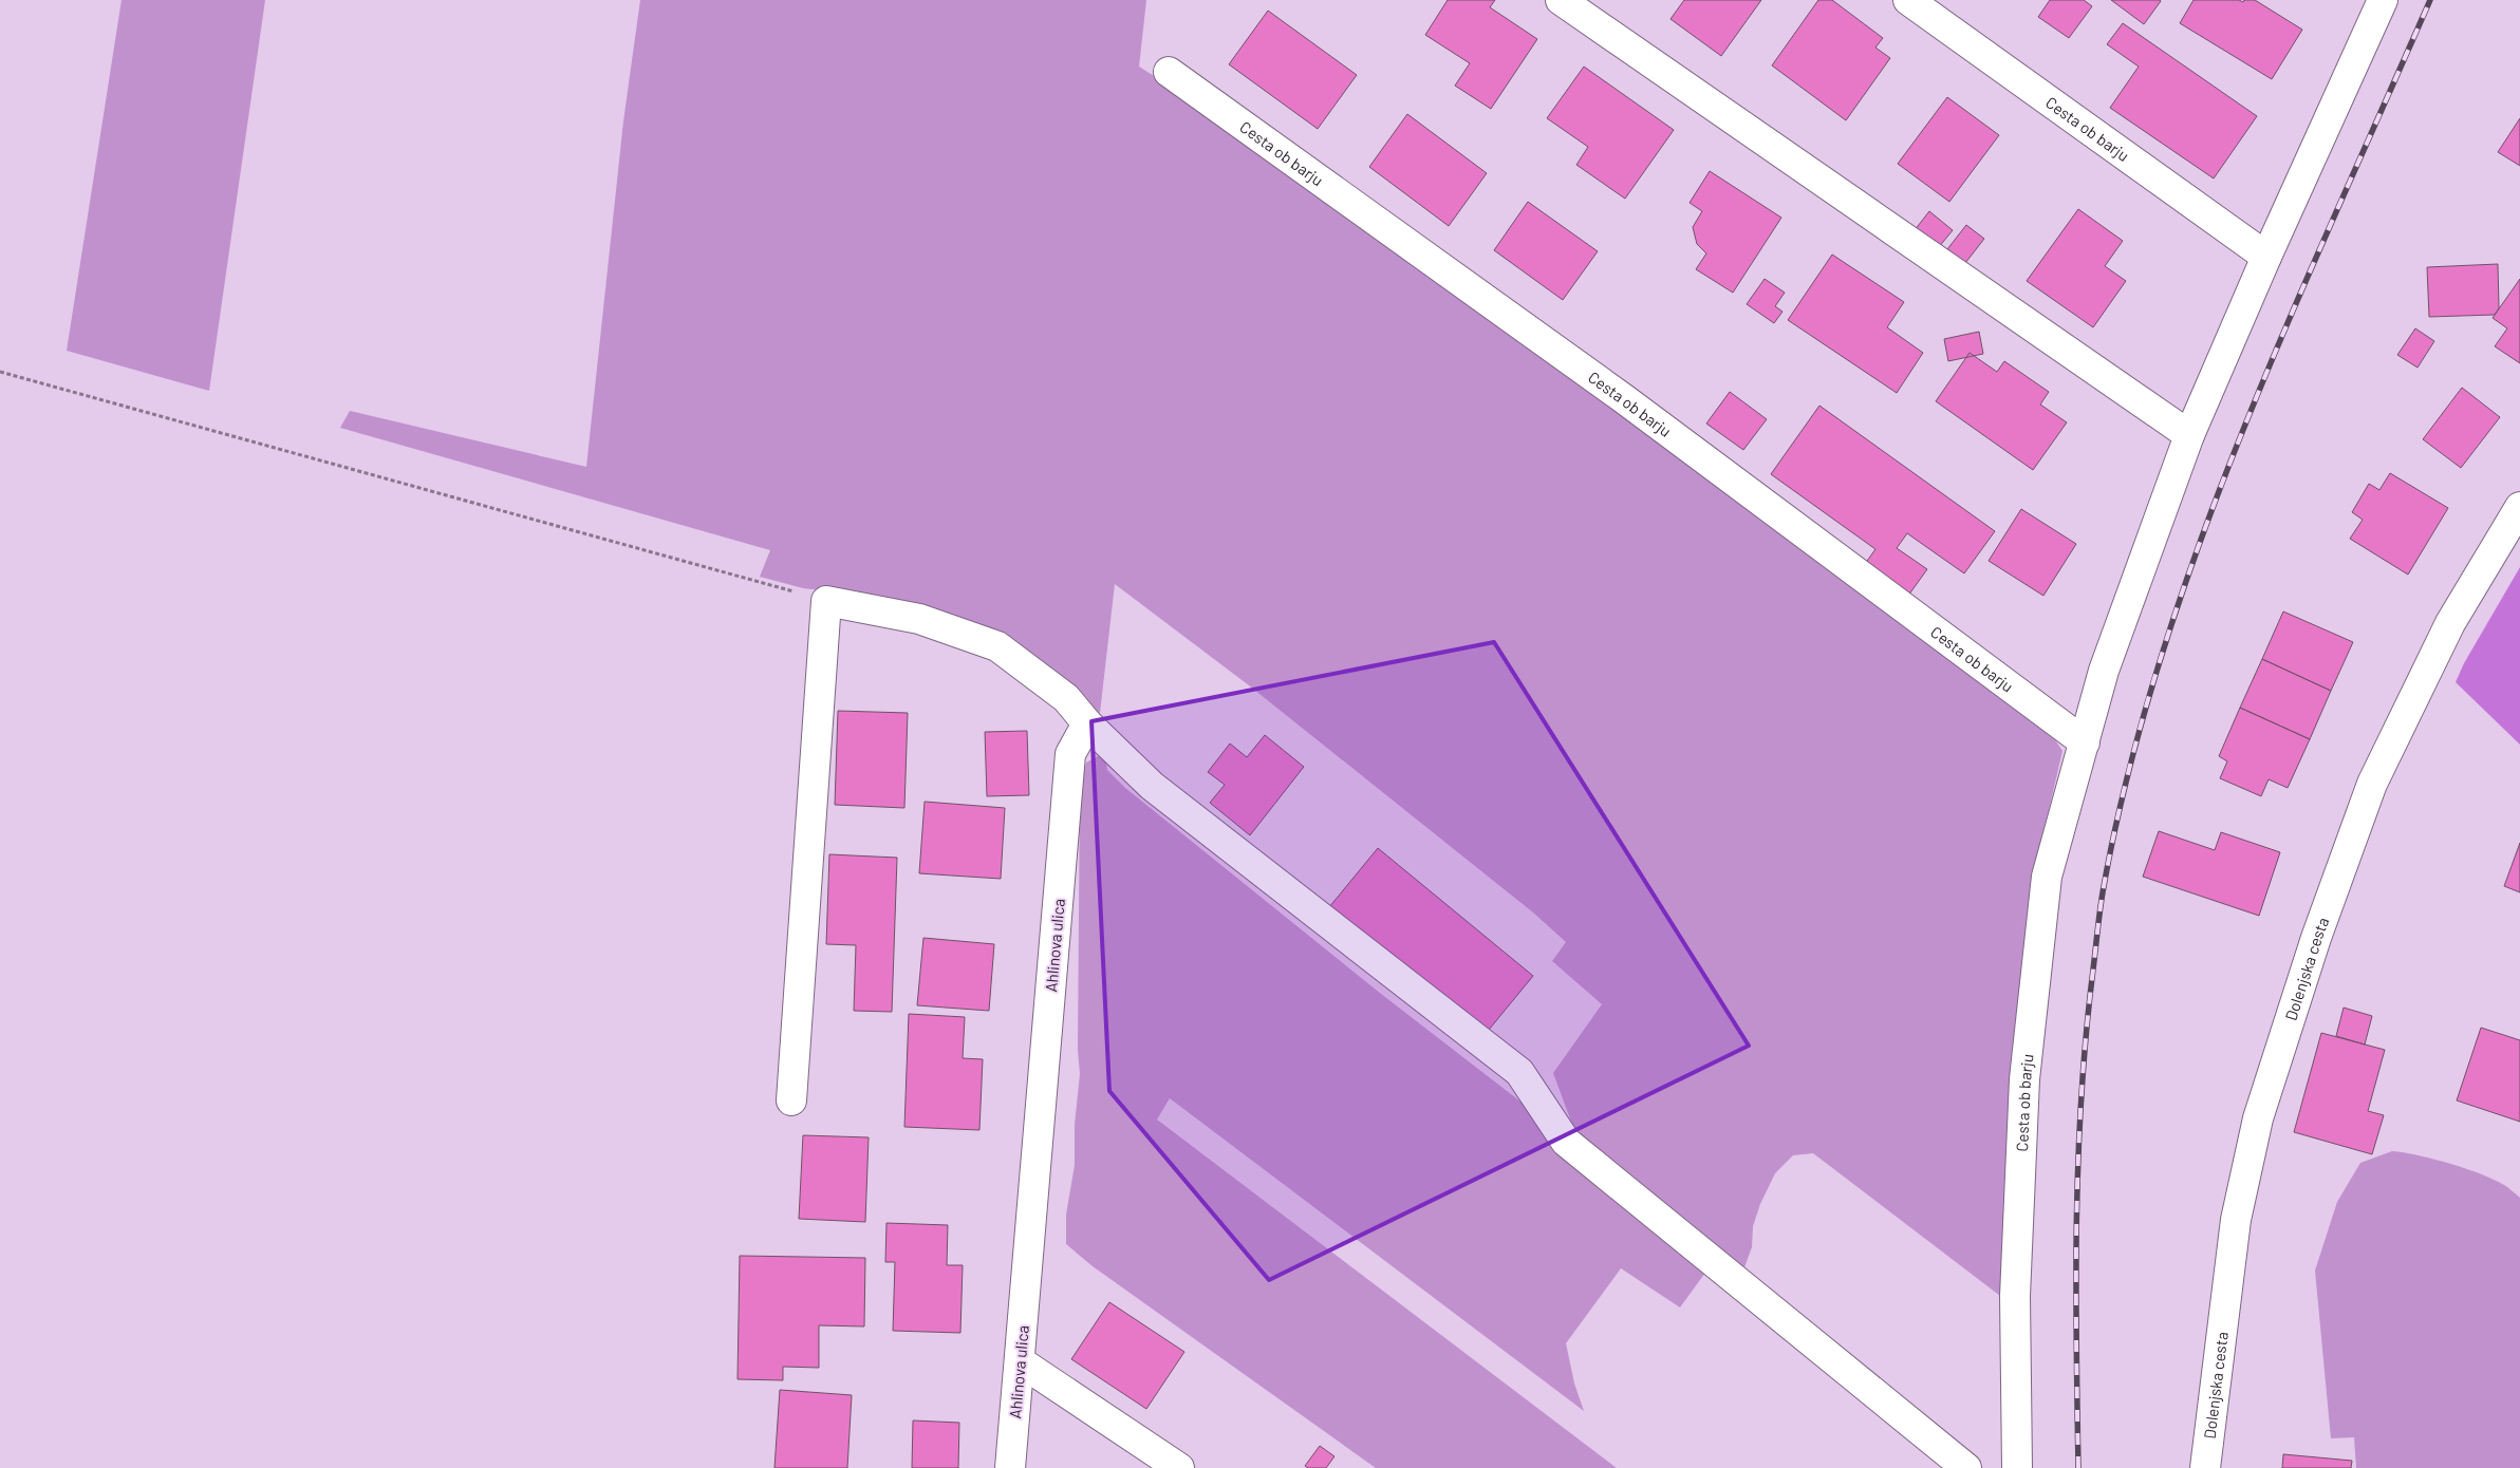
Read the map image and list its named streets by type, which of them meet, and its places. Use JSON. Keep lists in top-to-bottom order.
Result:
{
  "streets": {
    "street": ["Cesta ob barju", "Ahlinova ulica", "Dolenjska cesta"]
  }
}
